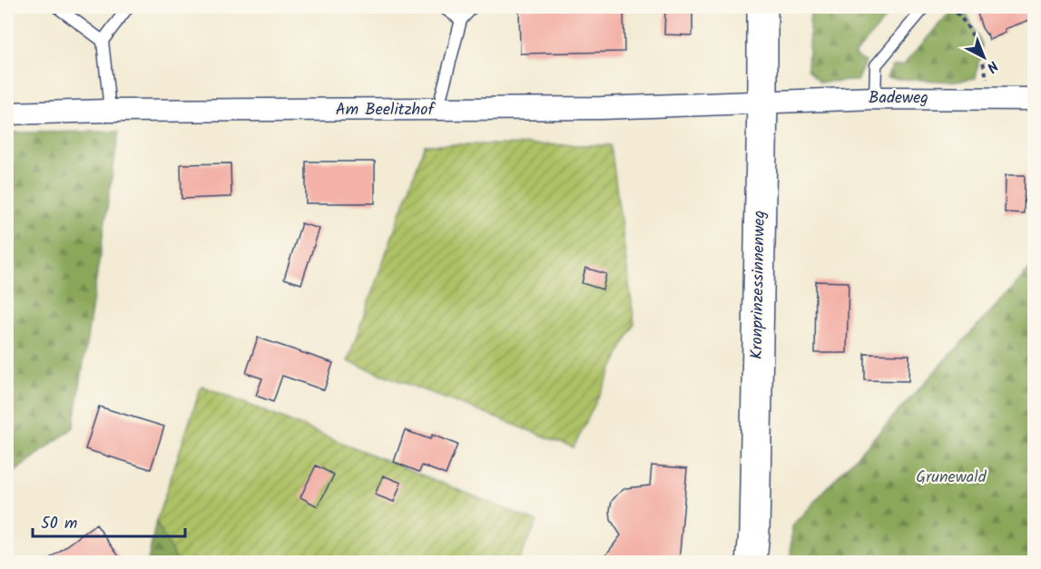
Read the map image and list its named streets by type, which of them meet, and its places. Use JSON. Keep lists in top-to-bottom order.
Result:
{
  "streets": {
    "main road": ["Kronprinzessinnenweg"],
    "street": ["Badeweg", "Am Beelitzhof"]
  },
  "crossings": [
    ["Badeweg", "Am Beelitzhof"],
    ["Badeweg", "Kronprinzessinnenweg"],
    ["Am Beelitzhof", "Kronprinzessinnenweg"]
  ],
  "parks": ["Grunewald"],
  "scale_bar": "50 m",
  "north": "bottom right"
}
